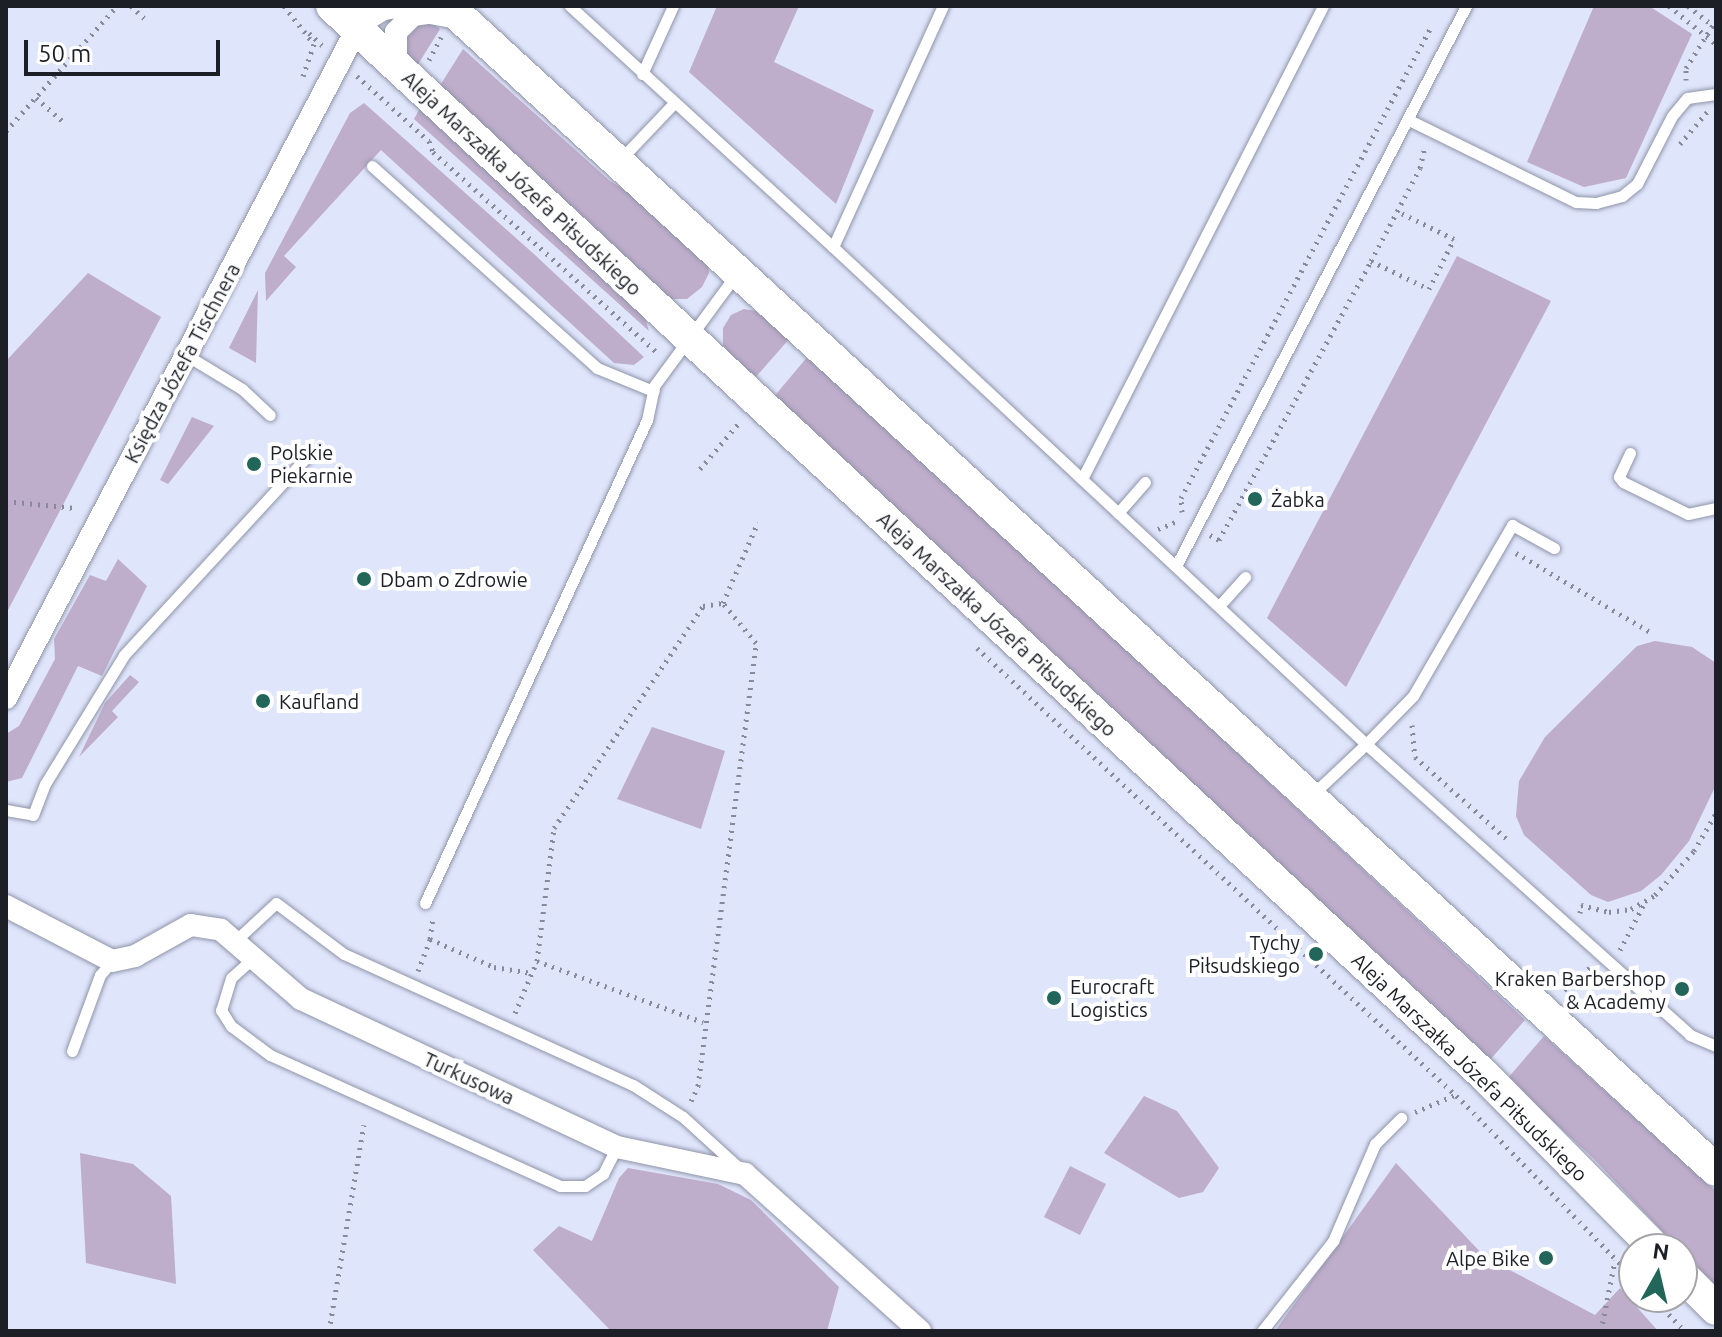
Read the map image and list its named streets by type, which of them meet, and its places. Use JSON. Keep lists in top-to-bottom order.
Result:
{
  "streets": {
    "main road": ["Aleja Marszałka Józefa Piłsudskiego"],
    "street": ["Księdza Józefa Tischnera", "Turkusowa"]
  },
  "crossings": [
    ["Aleja Marszałka Józefa Piłsudskiego", "Księdza Józefa Tischnera"]
  ],
  "places": [
    "Polskie Piekarnie",
    "Żabka",
    "Dbam o Zdrowie",
    "Kaufland",
    "Tychy Piłsudskiego",
    "Kraken Barbershop & Academy",
    "Eurocraft Logistics",
    "Alpe Bike"
  ],
  "scale_bar": "50 m",
  "north": "top"
}
